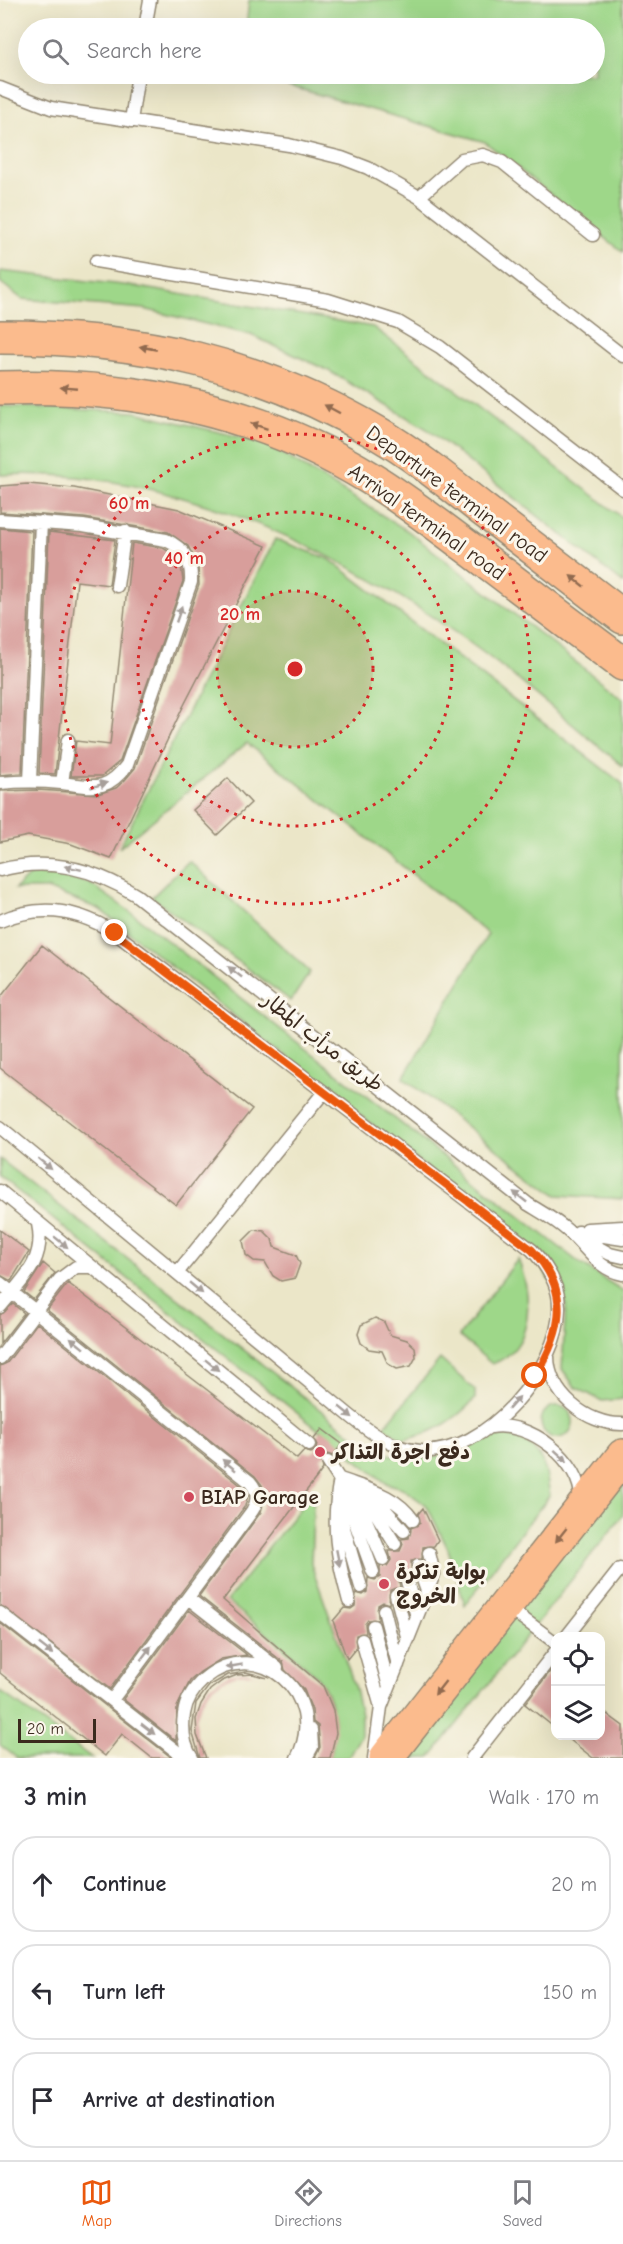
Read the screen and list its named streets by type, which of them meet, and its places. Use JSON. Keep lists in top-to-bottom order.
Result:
{
  "streets": {
    "main road": ["Departure terminal road", "Arrival terminal road"],
    "lane": ["طريق مرأب المطار"]
  },
  "one_way": ["Departure terminal road", "Arrival terminal road"],
  "places": ["دفع اجرة التذاكر", "BIAP Garage", "بوابة تذكرة الخروج"],
  "scale_bar": "20 m",
  "page": {
    "search": "Search here",
    "scale": "20 m",
    "heading": ["3 min", "Walk · 170 m"],
    "list": [
      ["Continue", "20 m"],
      ["Turn left", "150 m"],
      "Arrive at destination"
    ],
    "nav": ["Map", "Directions", "Saved"]
  },
  "rings": ["60 m", "40 m", "20 m"]
}
